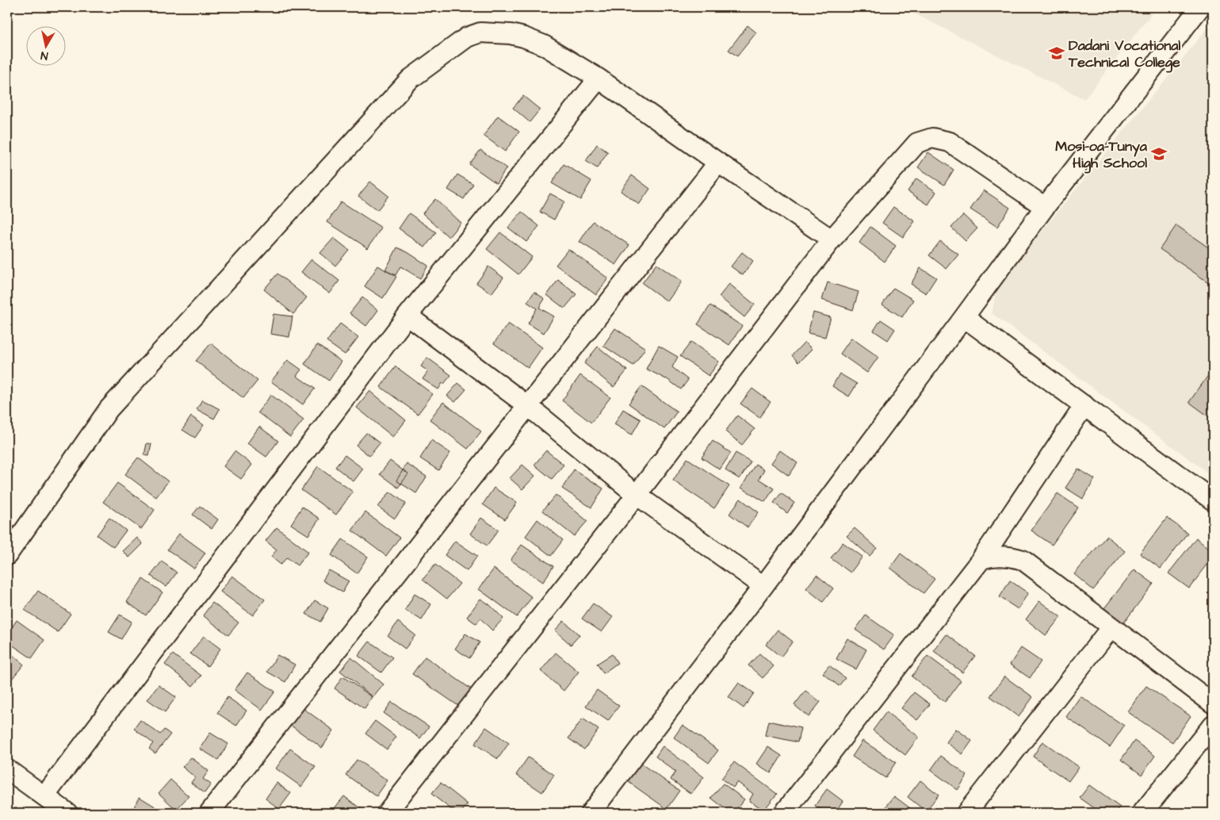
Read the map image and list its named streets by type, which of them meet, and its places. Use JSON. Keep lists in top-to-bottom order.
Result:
{
  "places": {
    "school or university": ["Dadani Vocational Technical College", "Mosi-oa-Tunya High School"]
  },
  "north": "bottom"
}
